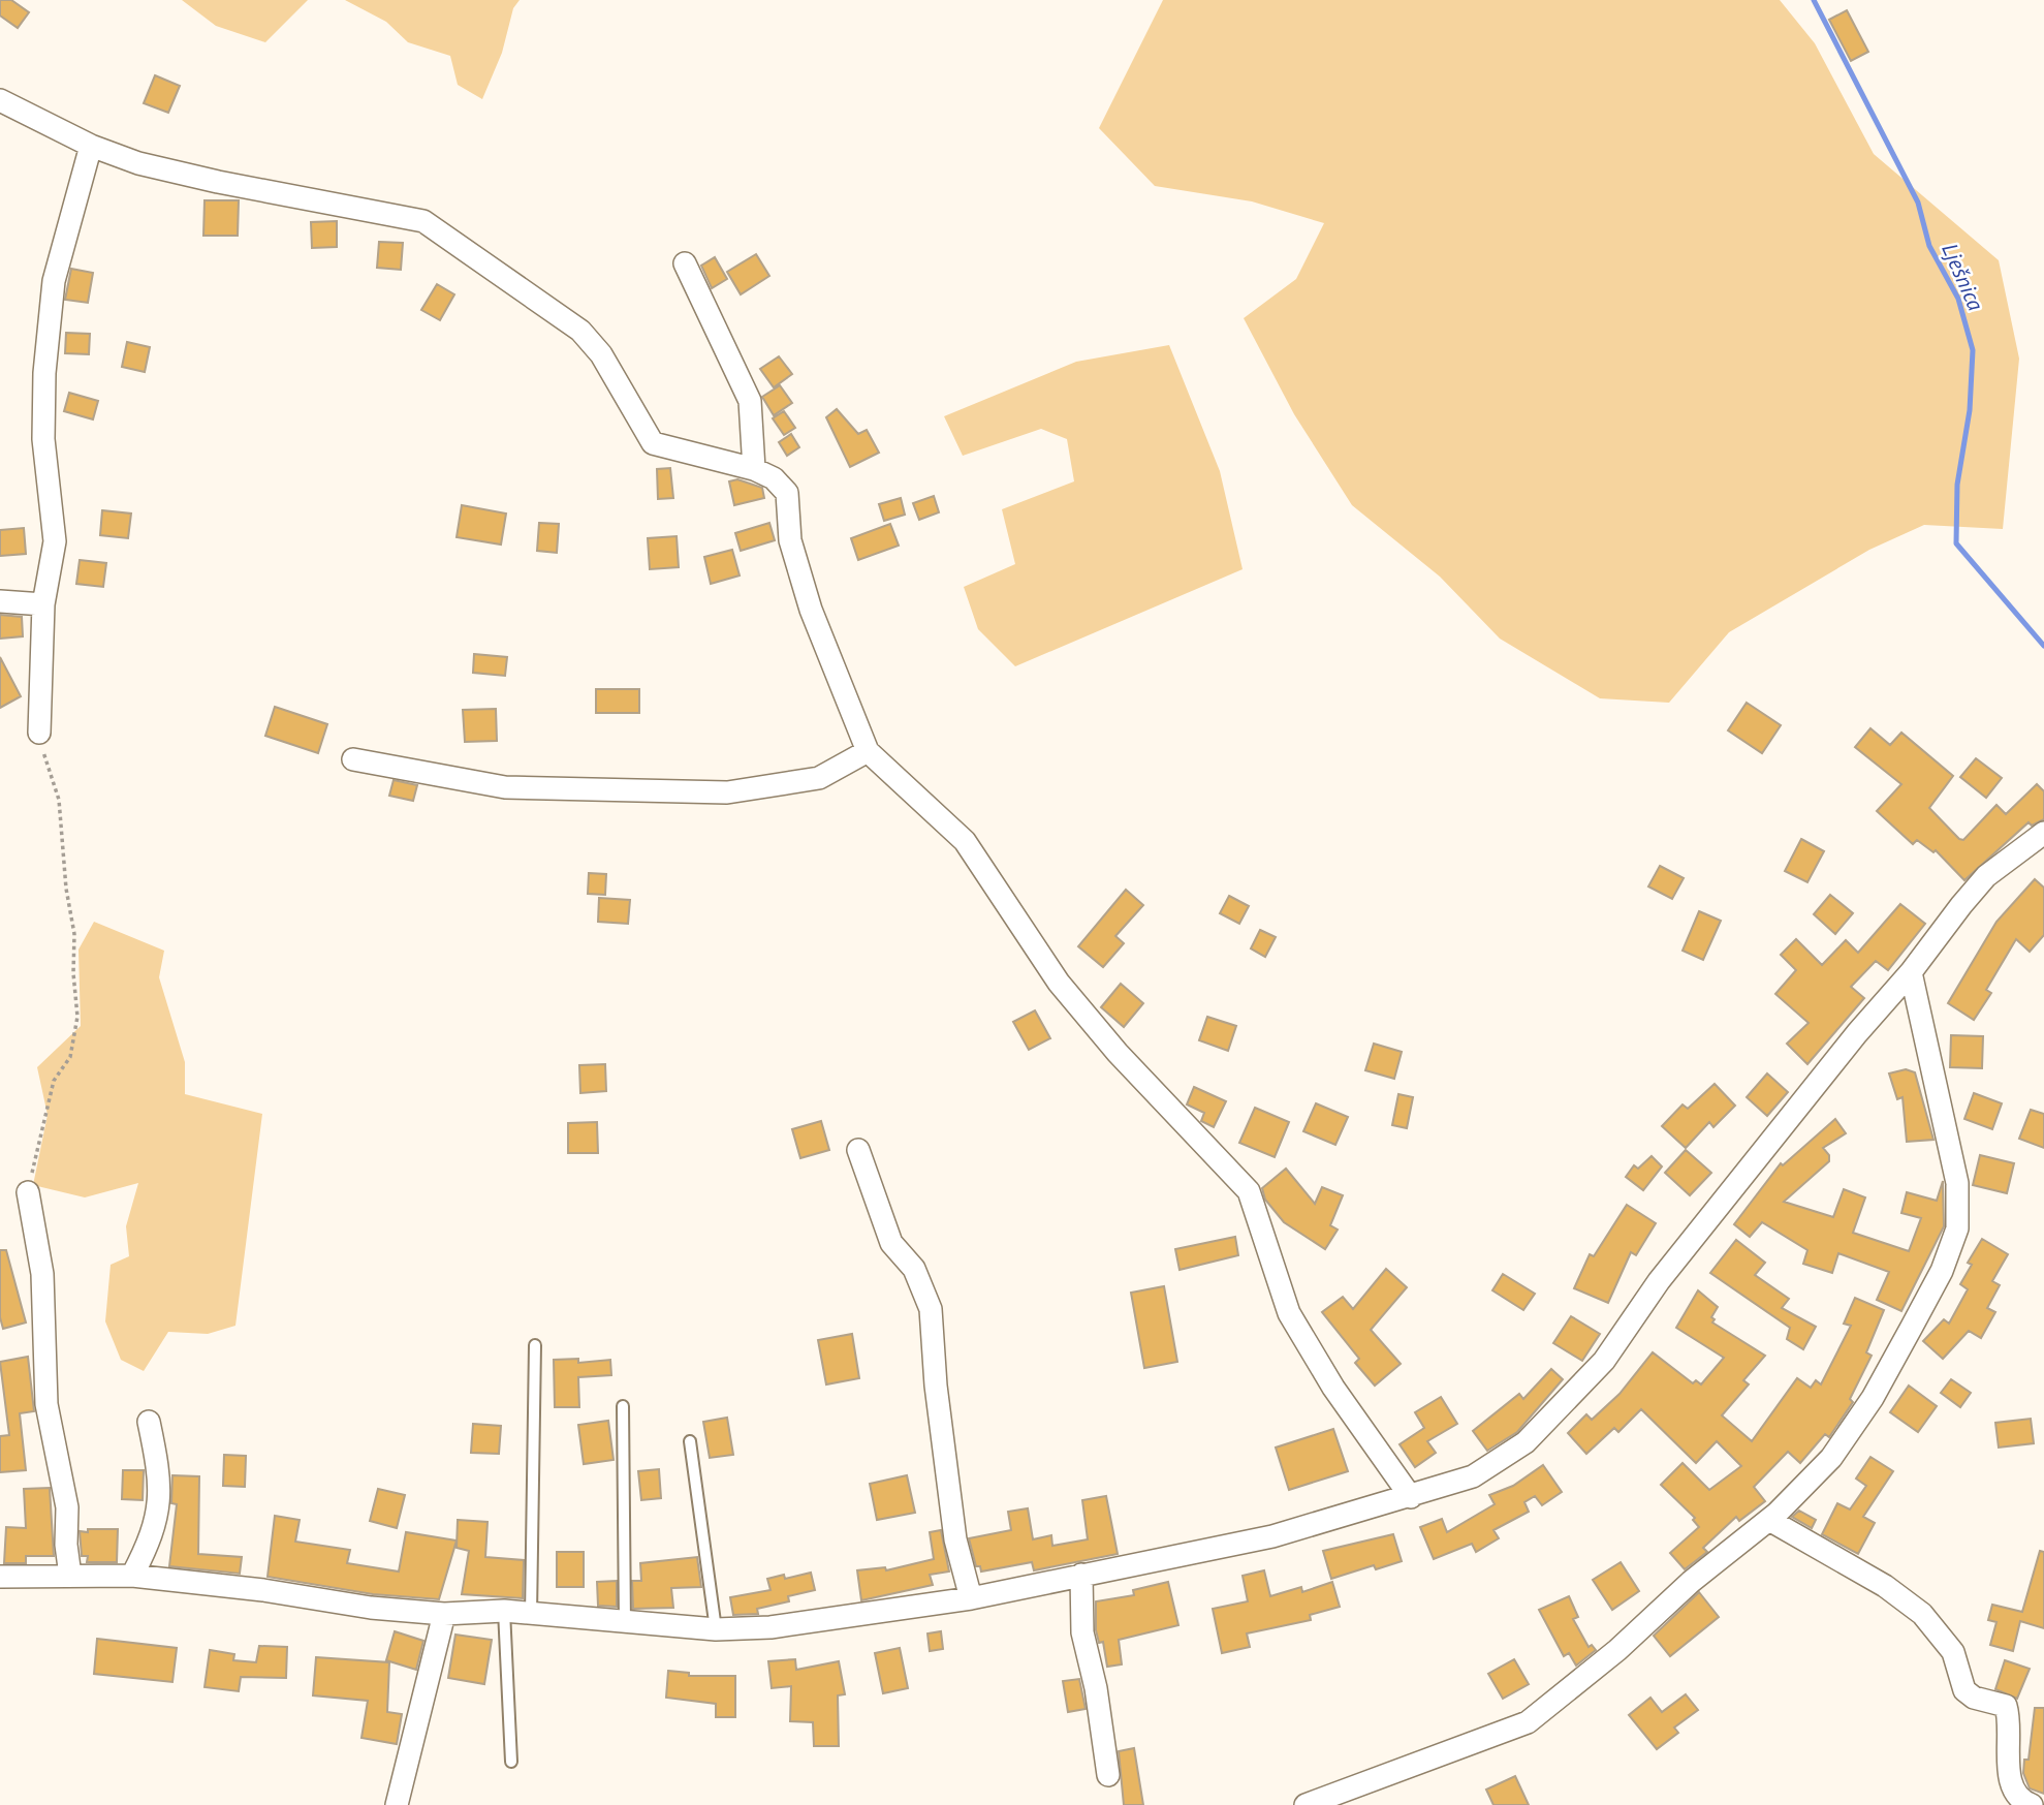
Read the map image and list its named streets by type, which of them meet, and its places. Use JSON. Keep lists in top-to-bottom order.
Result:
{
  "water": ["Lješnica"]
}
